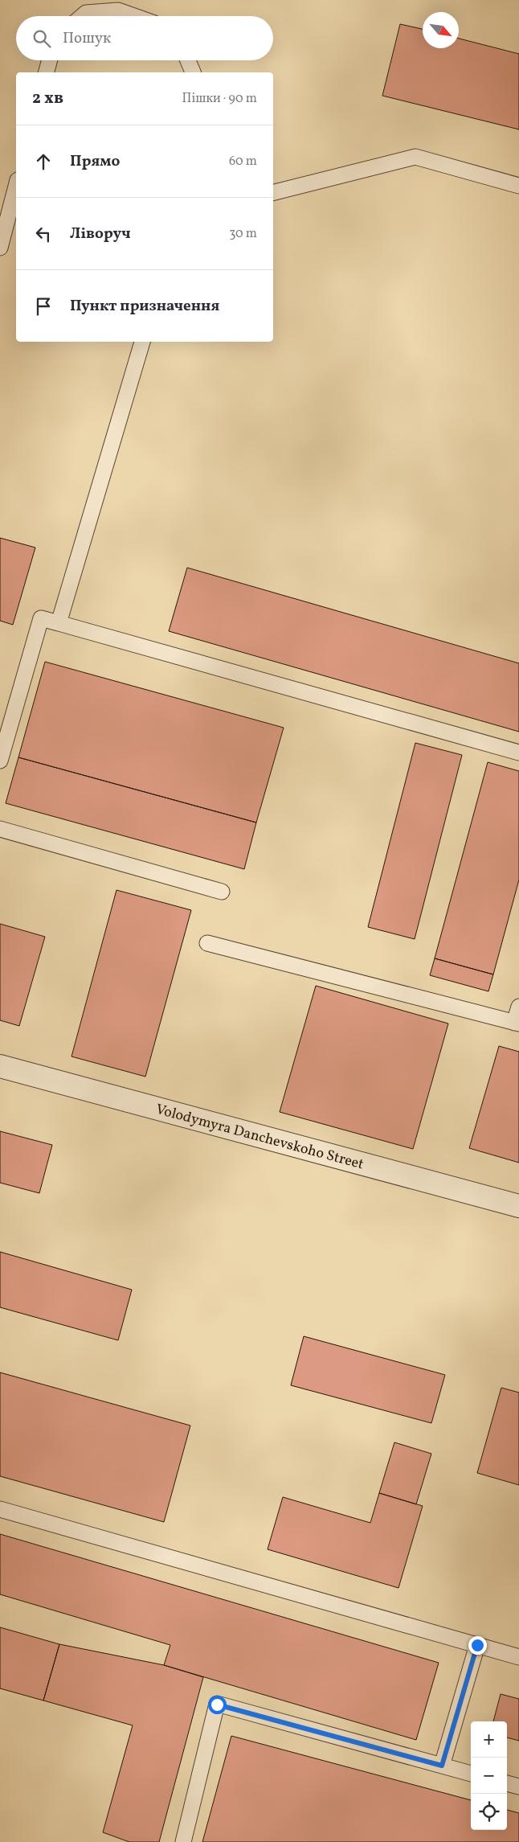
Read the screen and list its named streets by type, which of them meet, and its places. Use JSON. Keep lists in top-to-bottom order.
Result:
{
  "streets": {
    "street": ["Volodymyra Danchevskoho Street"]
  },
  "north": "bottom right",
  "page": {
    "search": "Пошук",
    "heading": ["2 хв", "Пішки · 90 m"],
    "list": [
      ["Прямо", "60 m"],
      ["Ліворуч", "30 m"],
      "Пункт призначення"
    ],
    "map_buttons": ["+", "−"]
  }
}
